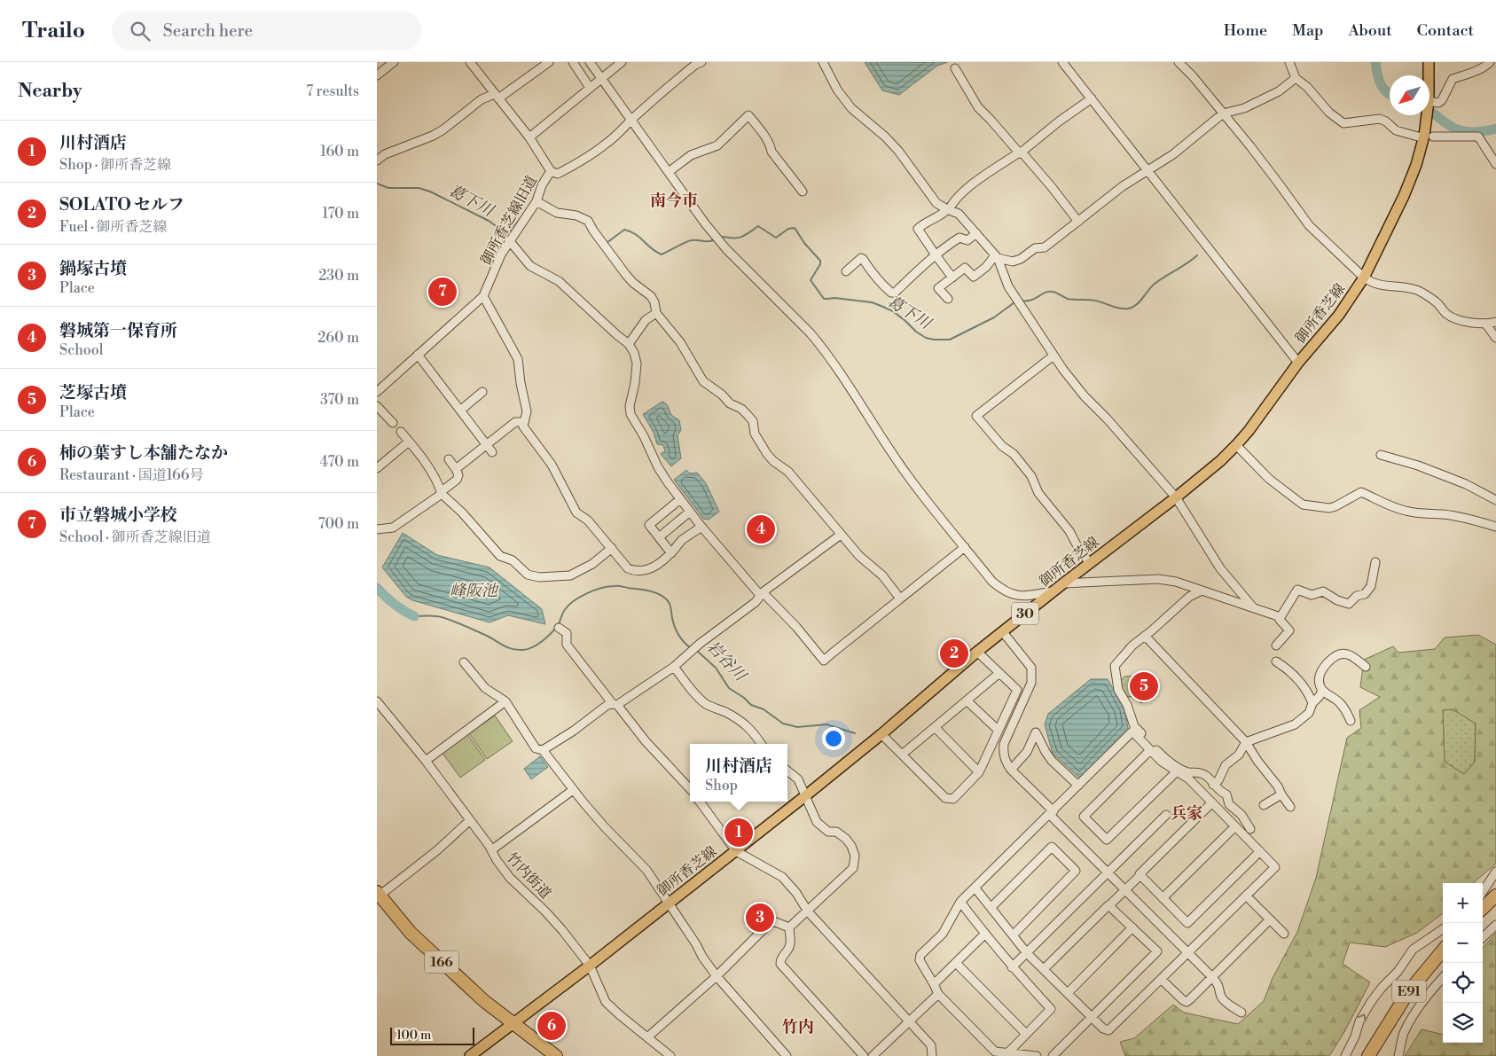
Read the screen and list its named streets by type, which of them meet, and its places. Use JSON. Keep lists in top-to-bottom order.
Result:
{
  "streets": {
    "highway": ["166", "E91"],
    "main road": ["御所香芝線", "30"],
    "street": ["御所香芝線旧道", "竹内街道"]
  },
  "crossings": [
    ["御所香芝線", "竹内街道"],
    ["御所香芝線", "166"]
  ],
  "districts": ["南今市", "兵家", "竹内"],
  "water": ["葛下川", "峰阪池", "岩谷川"],
  "scale_bar": "100 m",
  "north": "bottom left",
  "page": {
    "header": "Trailo",
    "search": "Search here",
    "nav": [
      "Home",
      "Map",
      "About",
      "Contact"
    ],
    "heading": ["Nearby", "7 results"],
    "list": [
      {
        "mark": "1",
        "name": "川村酒店",
        "note": "Shop · 御所香芝線",
        "value": "160 m"
      },
      {
        "mark": "2",
        "name": "SOLATO セルフ",
        "note": "Fuel · 御所香芝線",
        "value": "170 m"
      },
      {
        "mark": "3",
        "name": "鍋塚古墳",
        "note": "Place",
        "value": "230 m"
      },
      {
        "mark": "4",
        "name": "磐城第一保育所",
        "note": "School",
        "value": "260 m"
      },
      {
        "mark": "5",
        "name": "芝塚古墳",
        "note": "Place",
        "value": "370 m"
      },
      {
        "mark": "6",
        "name": "柿の葉すし本舗たなか",
        "note": "Restaurant · 国道166号",
        "value": "470 m"
      },
      {
        "mark": "7",
        "name": "市立磐城小学校",
        "note": "School · 御所香芝線旧道",
        "value": "700 m"
      }
    ],
    "pins": [
      "7",
      "4",
      "2",
      "5",
      "1",
      "3",
      "6"
    ],
    "popup": ["川村酒店", "Shop"],
    "map_buttons": ["+", "−"],
    "scale": "100 m"
  }
}
